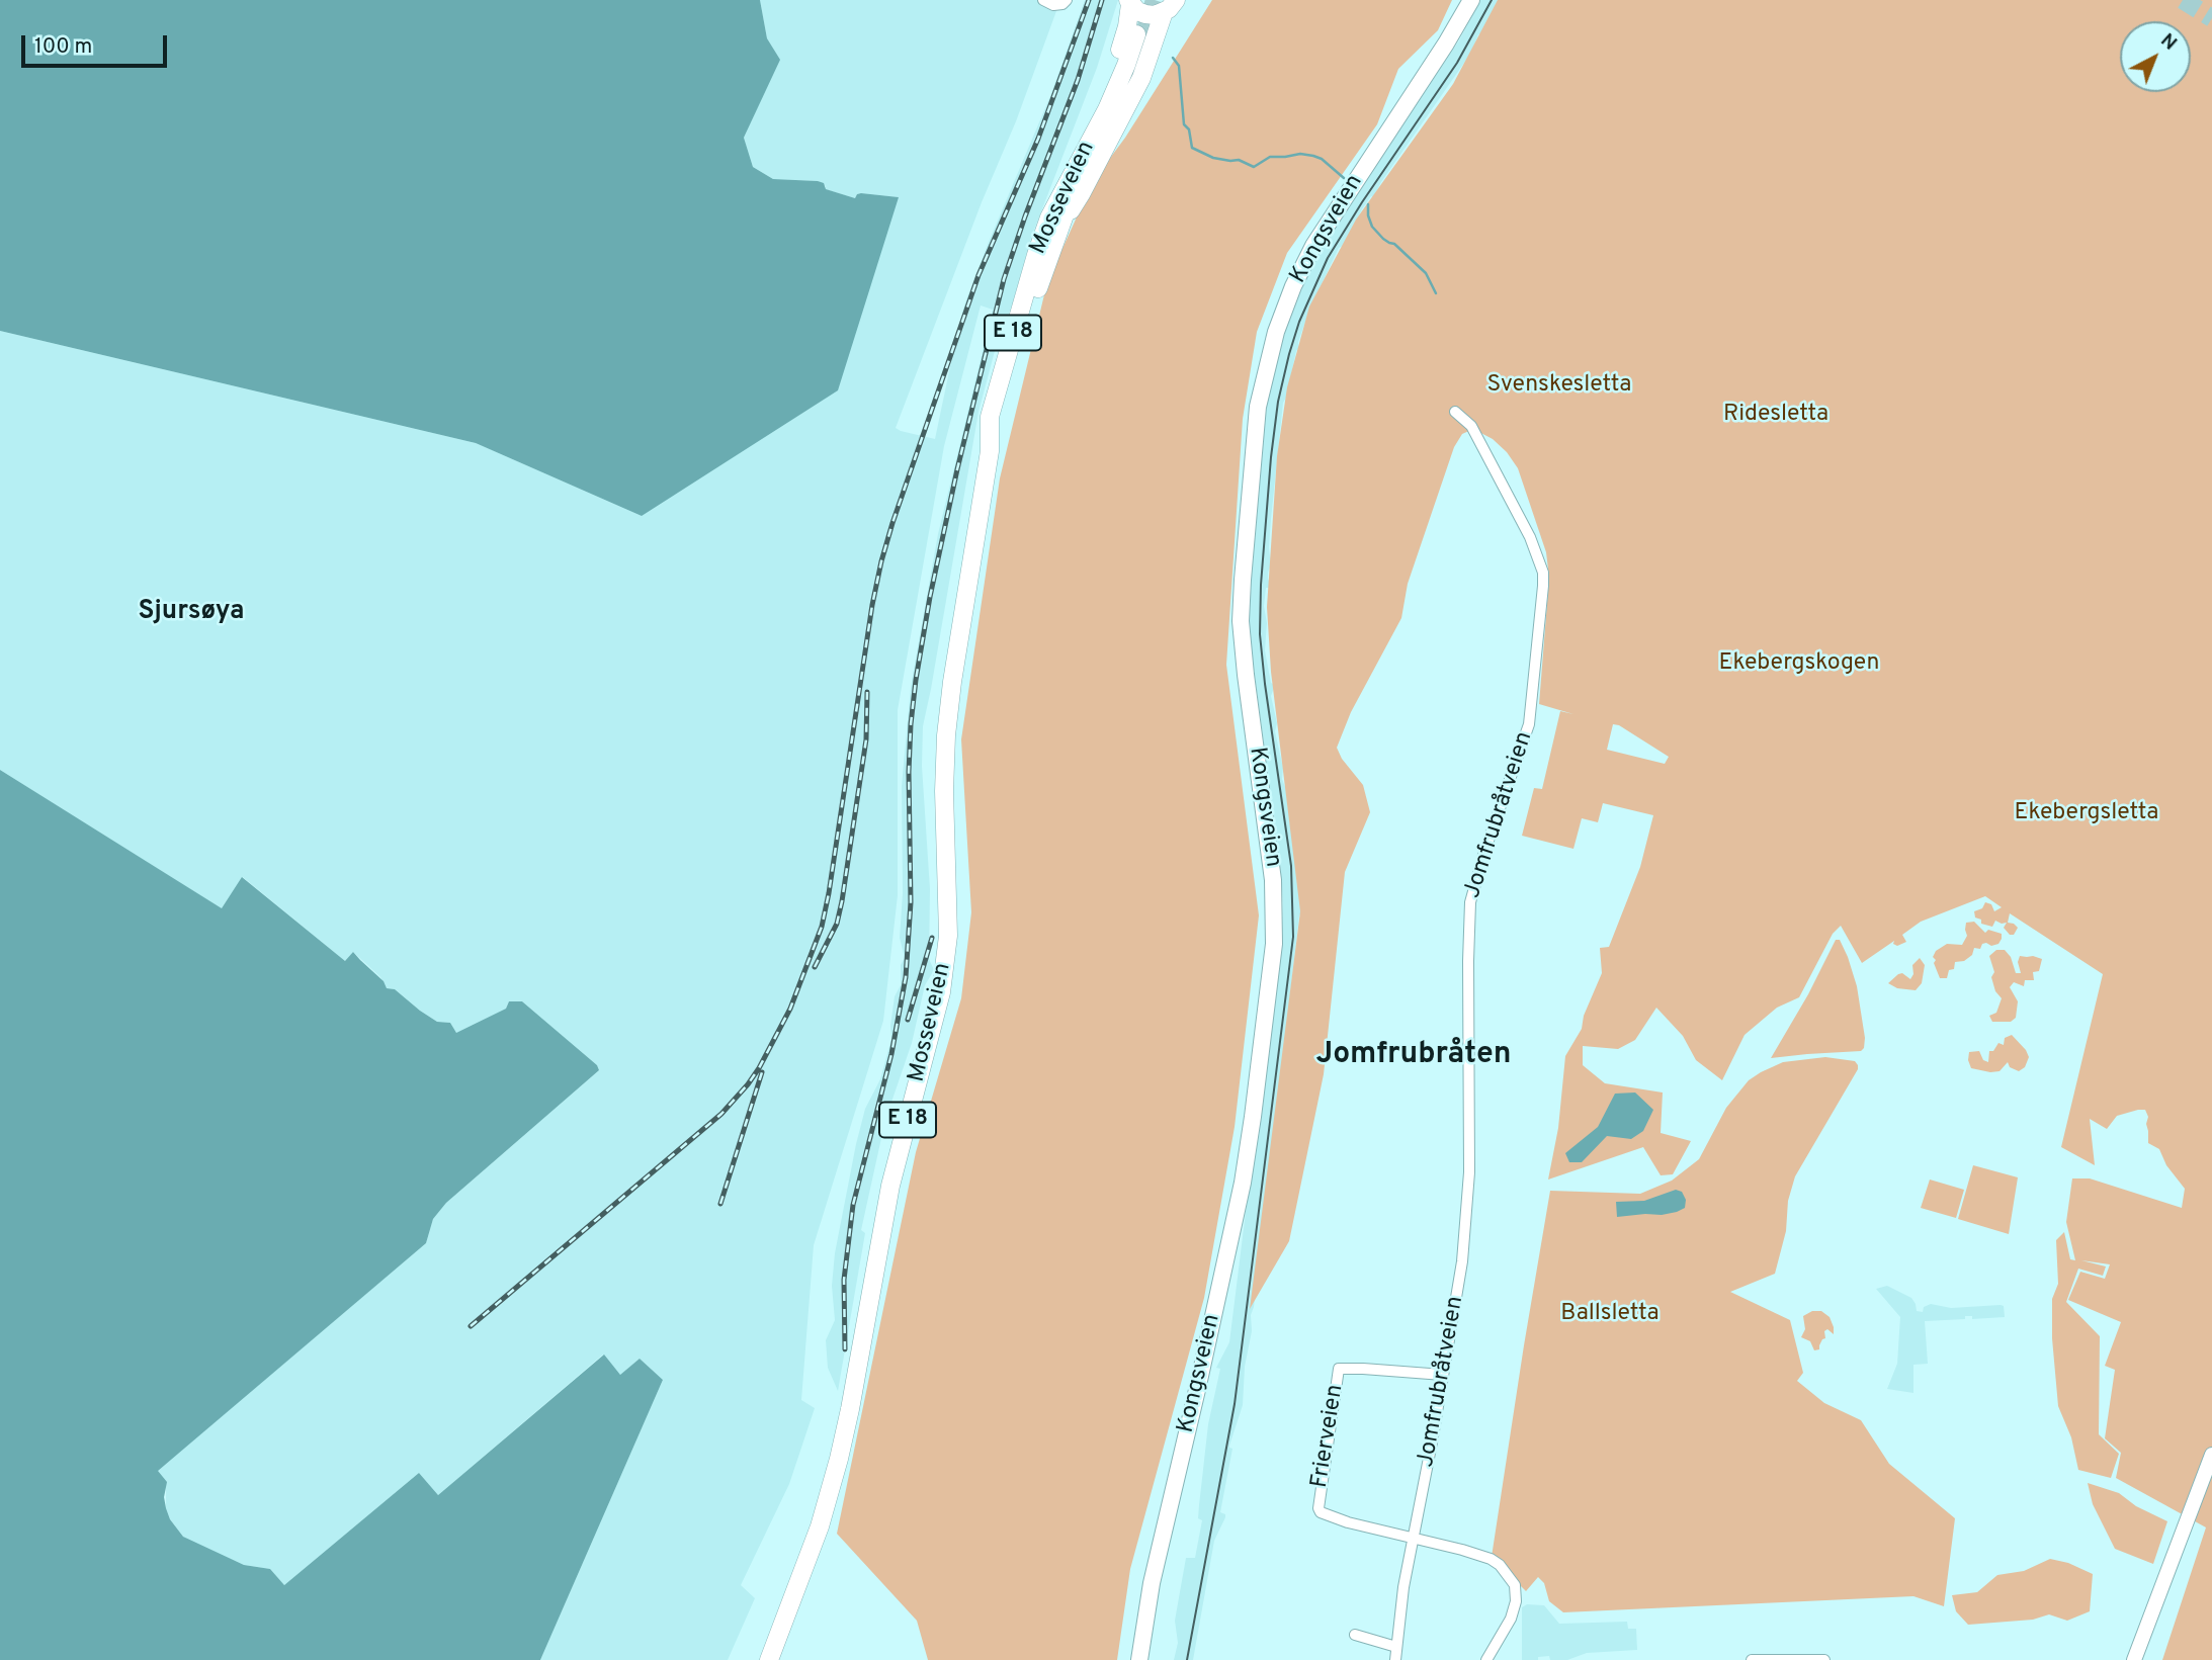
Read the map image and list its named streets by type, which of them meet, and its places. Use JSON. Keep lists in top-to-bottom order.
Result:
{
  "streets": {
    "highway": ["Mosseveien", "E 18"],
    "main road": ["Kongsveien"],
    "street": ["Jomfrubråtveien", "Frierveien"]
  },
  "crossings": [
    ["Mosseveien", "E 18"],
    ["Jomfrubråtveien", "Frierveien"]
  ],
  "districts": ["Sjursøya", "Jomfrubråten"],
  "parks": [
    "Svenskesletta",
    "Ridesletta",
    "Ekebergskogen",
    "Ekebergsletta",
    "Ballsletta"
  ],
  "scale_bar": "100 m",
  "north": "top right"
}
